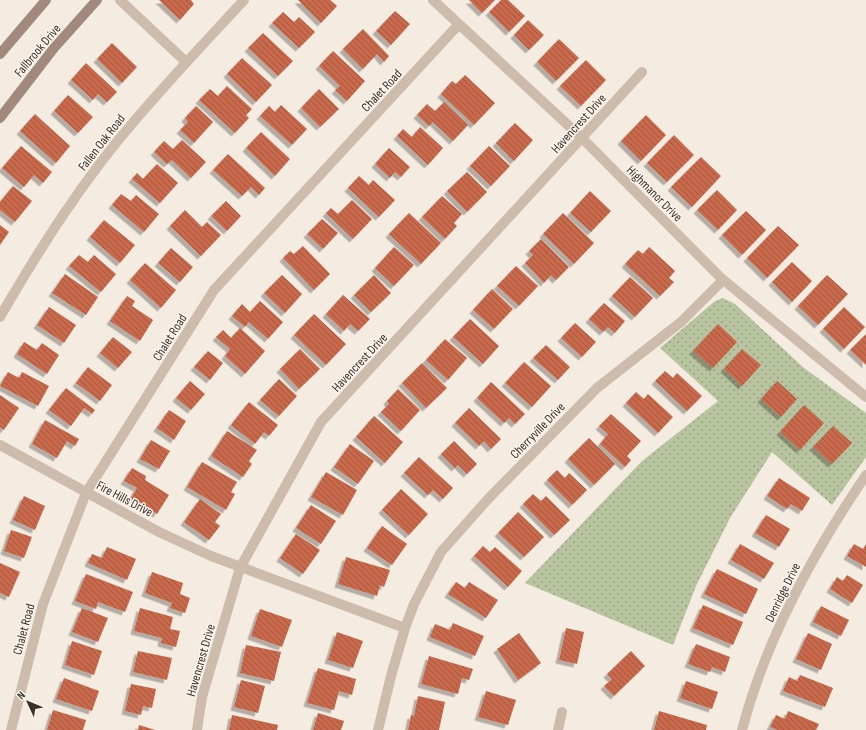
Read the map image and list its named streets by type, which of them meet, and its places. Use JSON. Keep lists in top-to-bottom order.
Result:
{
  "streets": {
    "main road": ["Fallbrook Drive"],
    "street": [
      "Chalet Road",
      "Havencrest Drive",
      "Fallen Oak Road",
      "Highmanor Drive",
      "Cherryville Drive",
      "Fire Hills Drive",
      "Denridge Drive"
    ]
  },
  "crossings": [
    ["Chalet Road", "Highmanor Drive"],
    ["Chalet Road", "Fire Hills Drive"],
    ["Havencrest Drive", "Highmanor Drive"],
    ["Havencrest Drive", "Fire Hills Drive"],
    ["Highmanor Drive", "Cherryville Drive"]
  ],
  "north": "top left"
}
